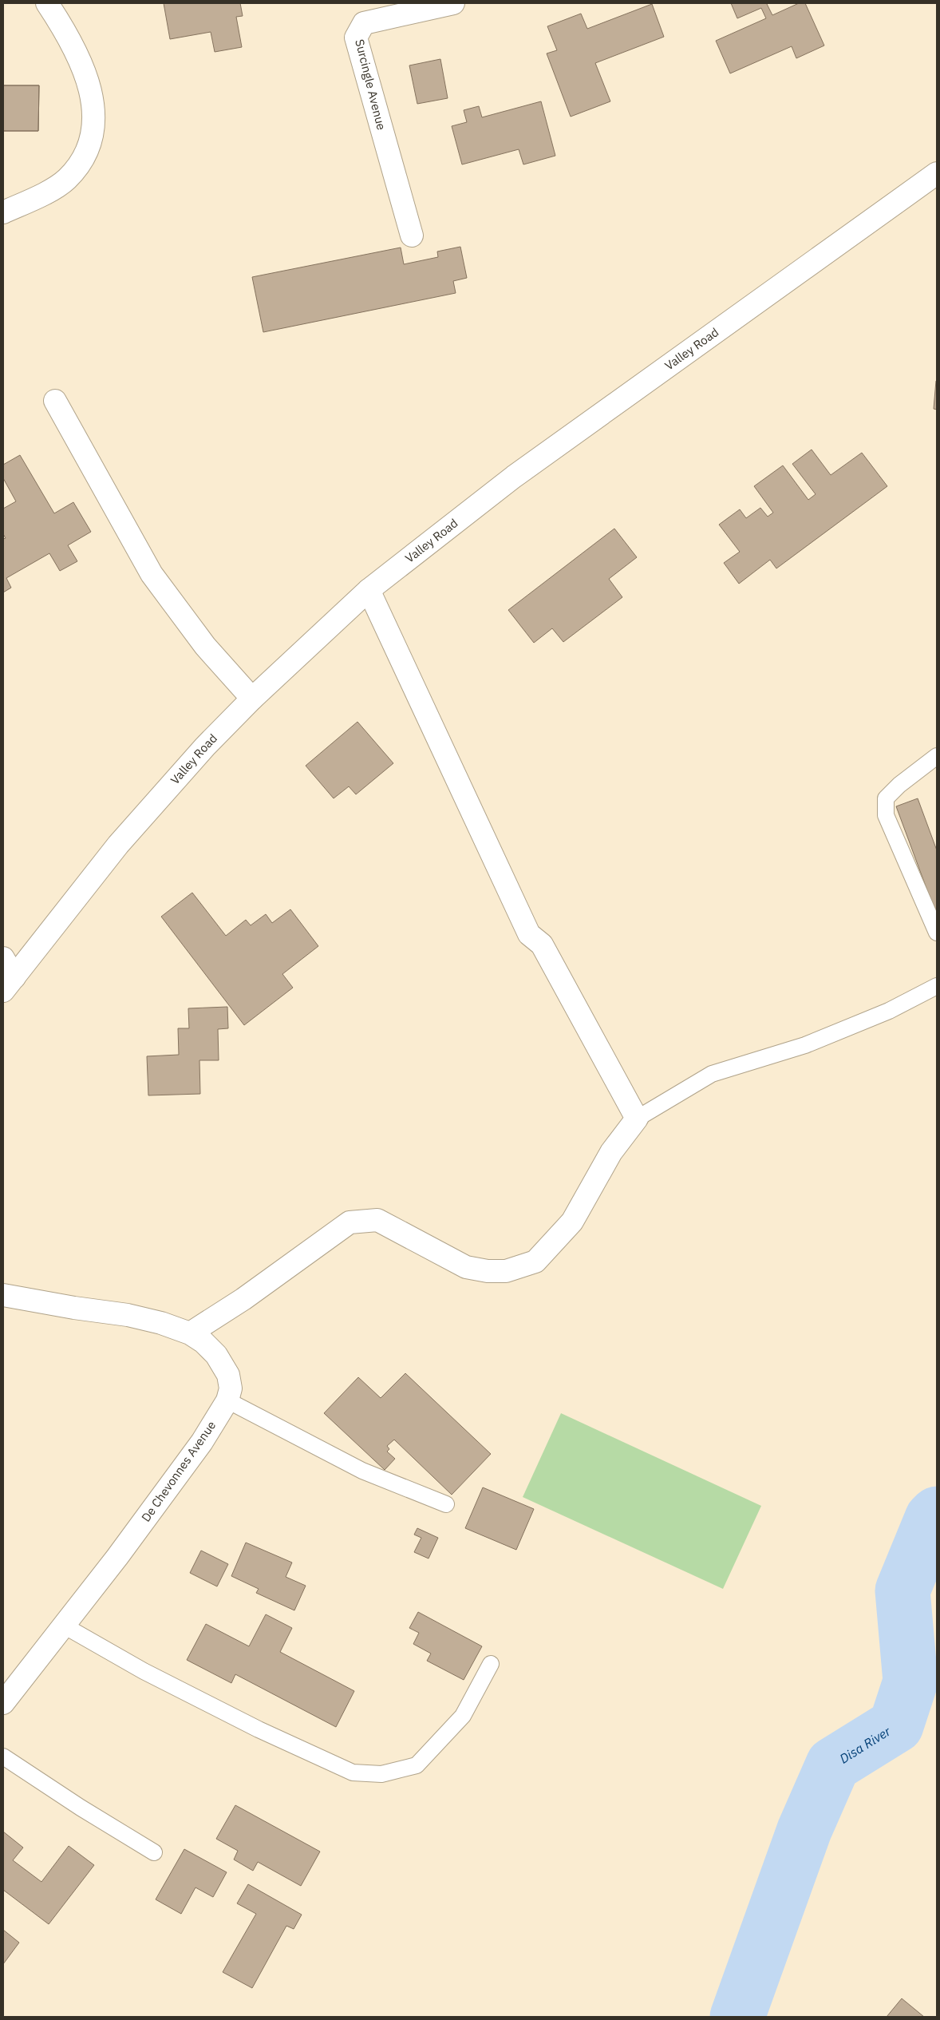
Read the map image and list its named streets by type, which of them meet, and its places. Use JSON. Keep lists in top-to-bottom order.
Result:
{
  "streets": {
    "street": ["Surcingle Avenue", "Valley Road", "De Chevonnes Avenue"]
  },
  "water": ["Disa River"]
}
